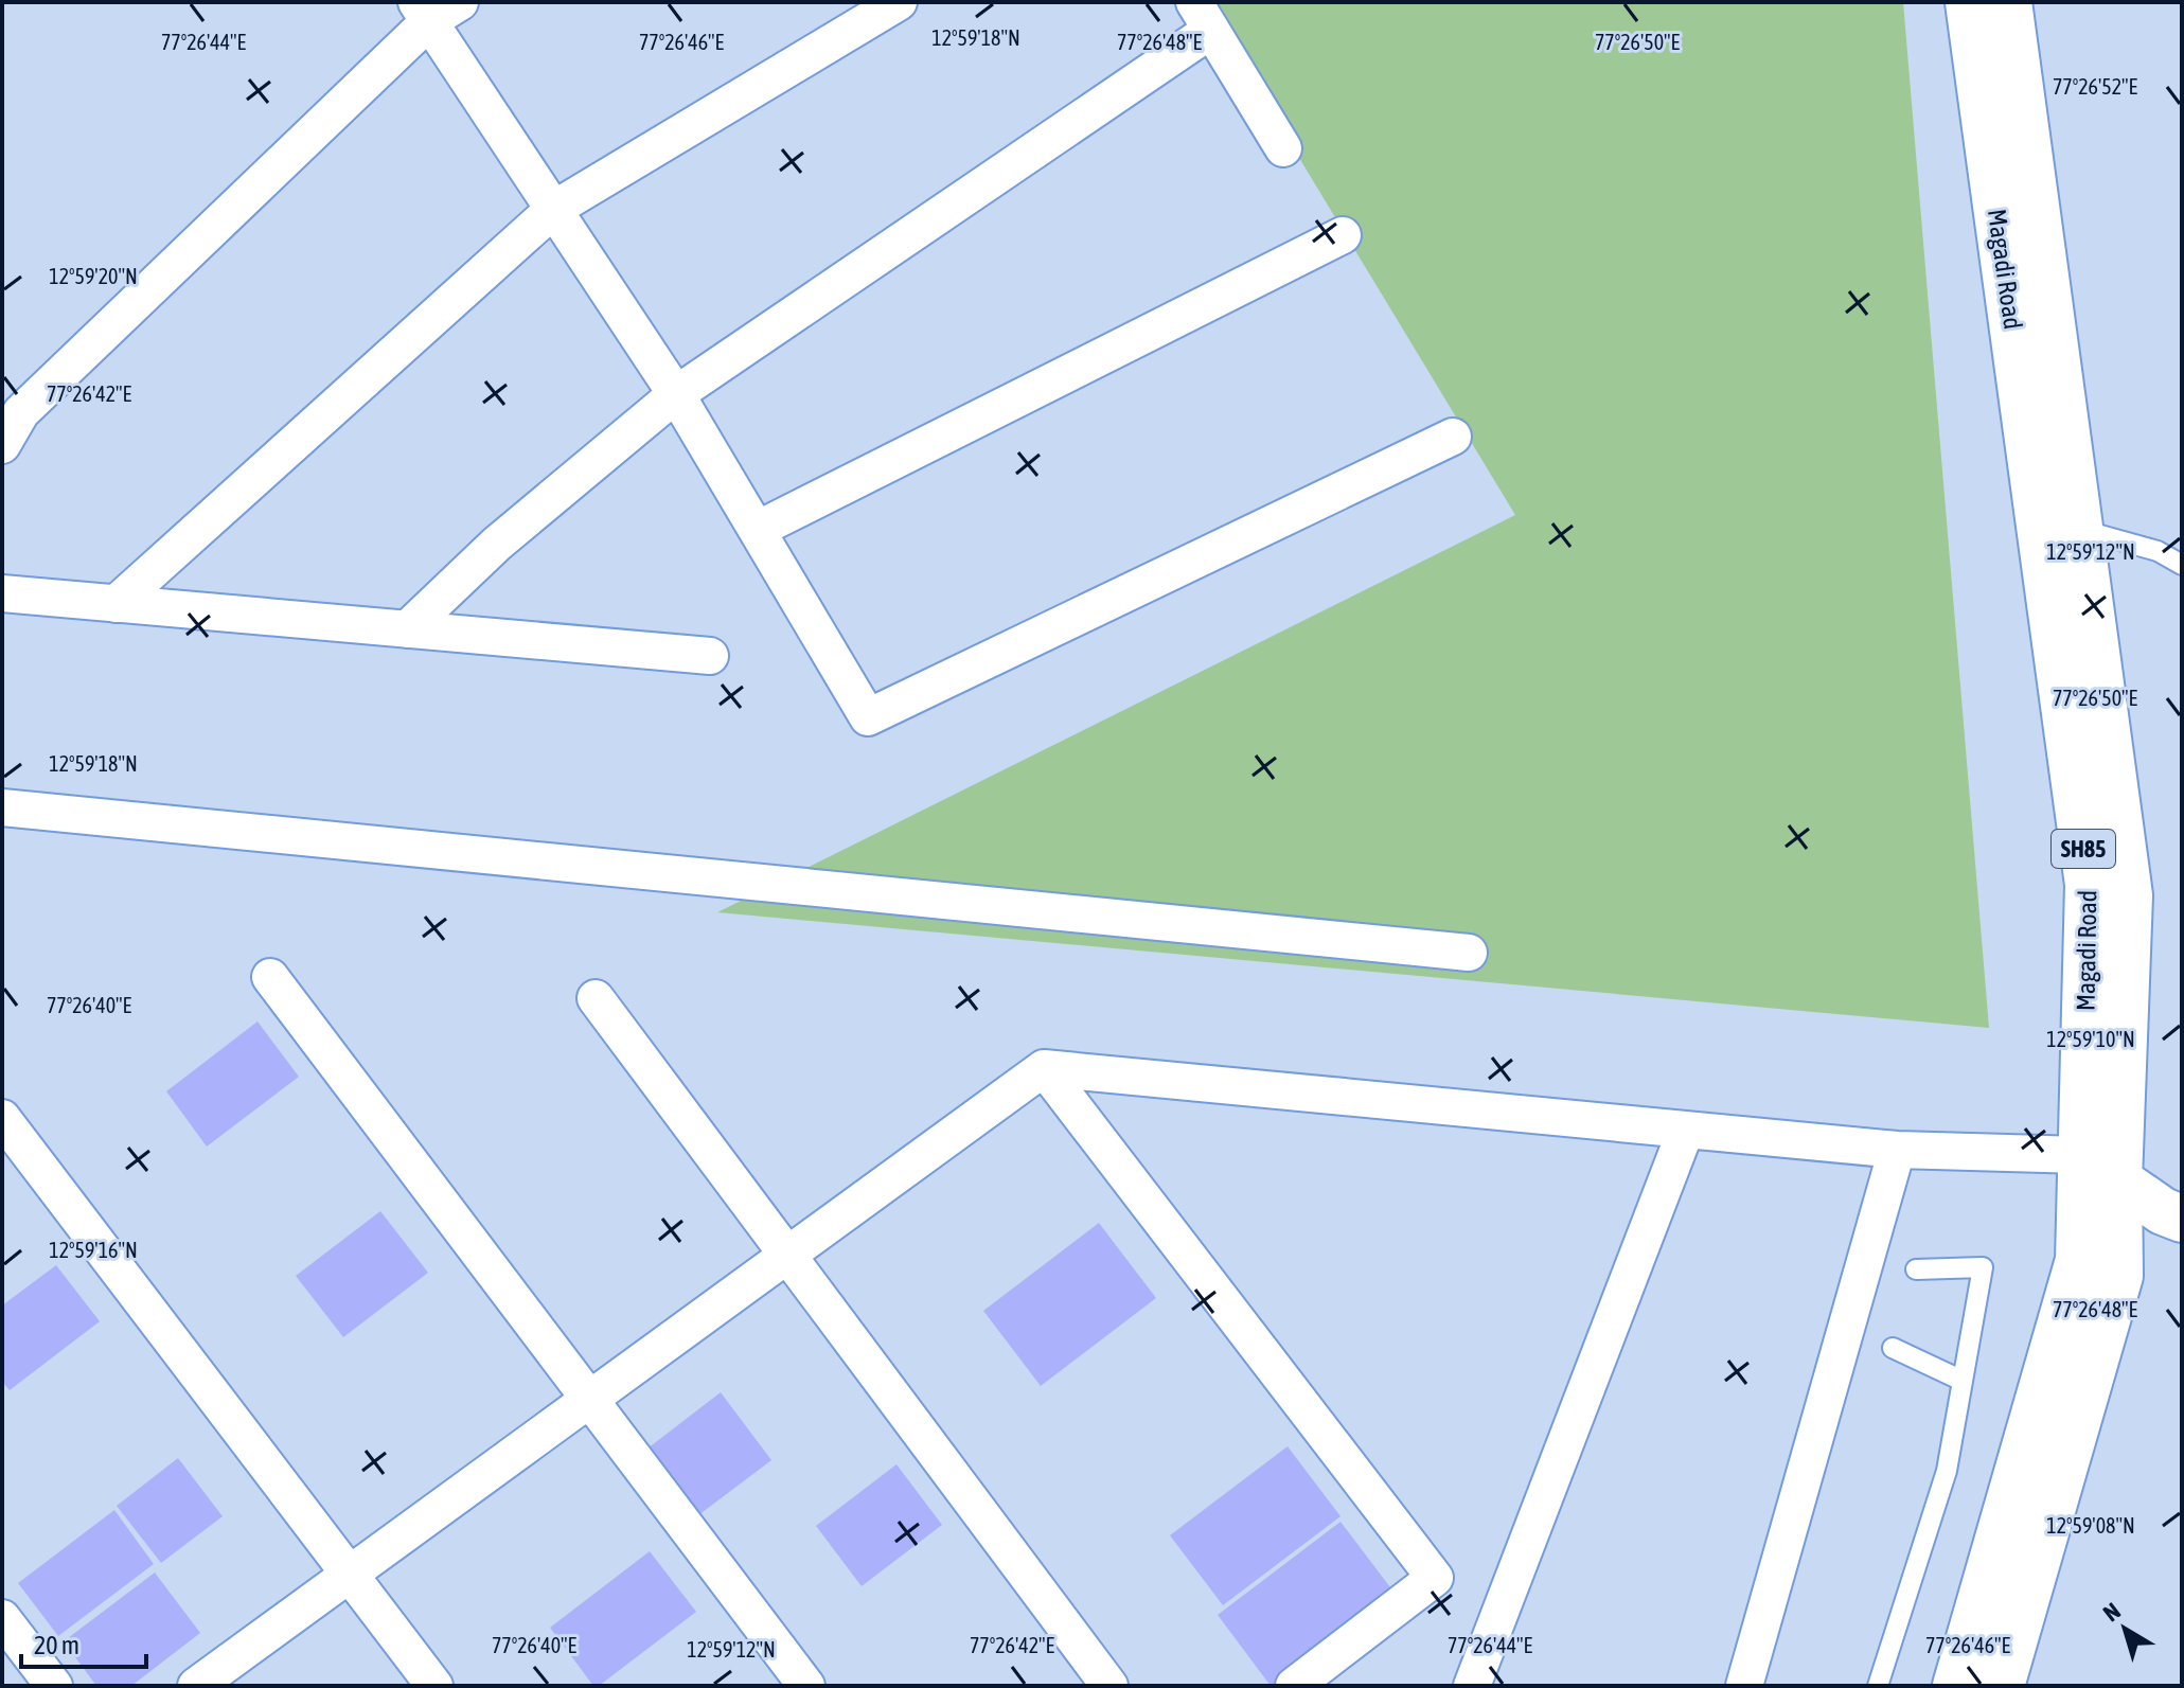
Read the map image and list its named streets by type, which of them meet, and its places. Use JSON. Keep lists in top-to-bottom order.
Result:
{
  "streets": {
    "main road": ["Magadi Road", "SH85"]
  },
  "scale_bar": "20 m",
  "north": "top left",
  "coordinates": [
    "12°59'18\"N",
    "77°26'44\"E",
    "77°26'46\"E",
    "77°26'48\"E",
    "77°26'50\"E",
    "77°26'52\"E",
    "12°59'20\"N",
    "77°26'42\"E",
    "12°59'12\"N",
    "77°26'40\"E",
    "12°59'10\"N",
    "12°59'16\"N",
    "12°59'08\"N"
  ]
}
